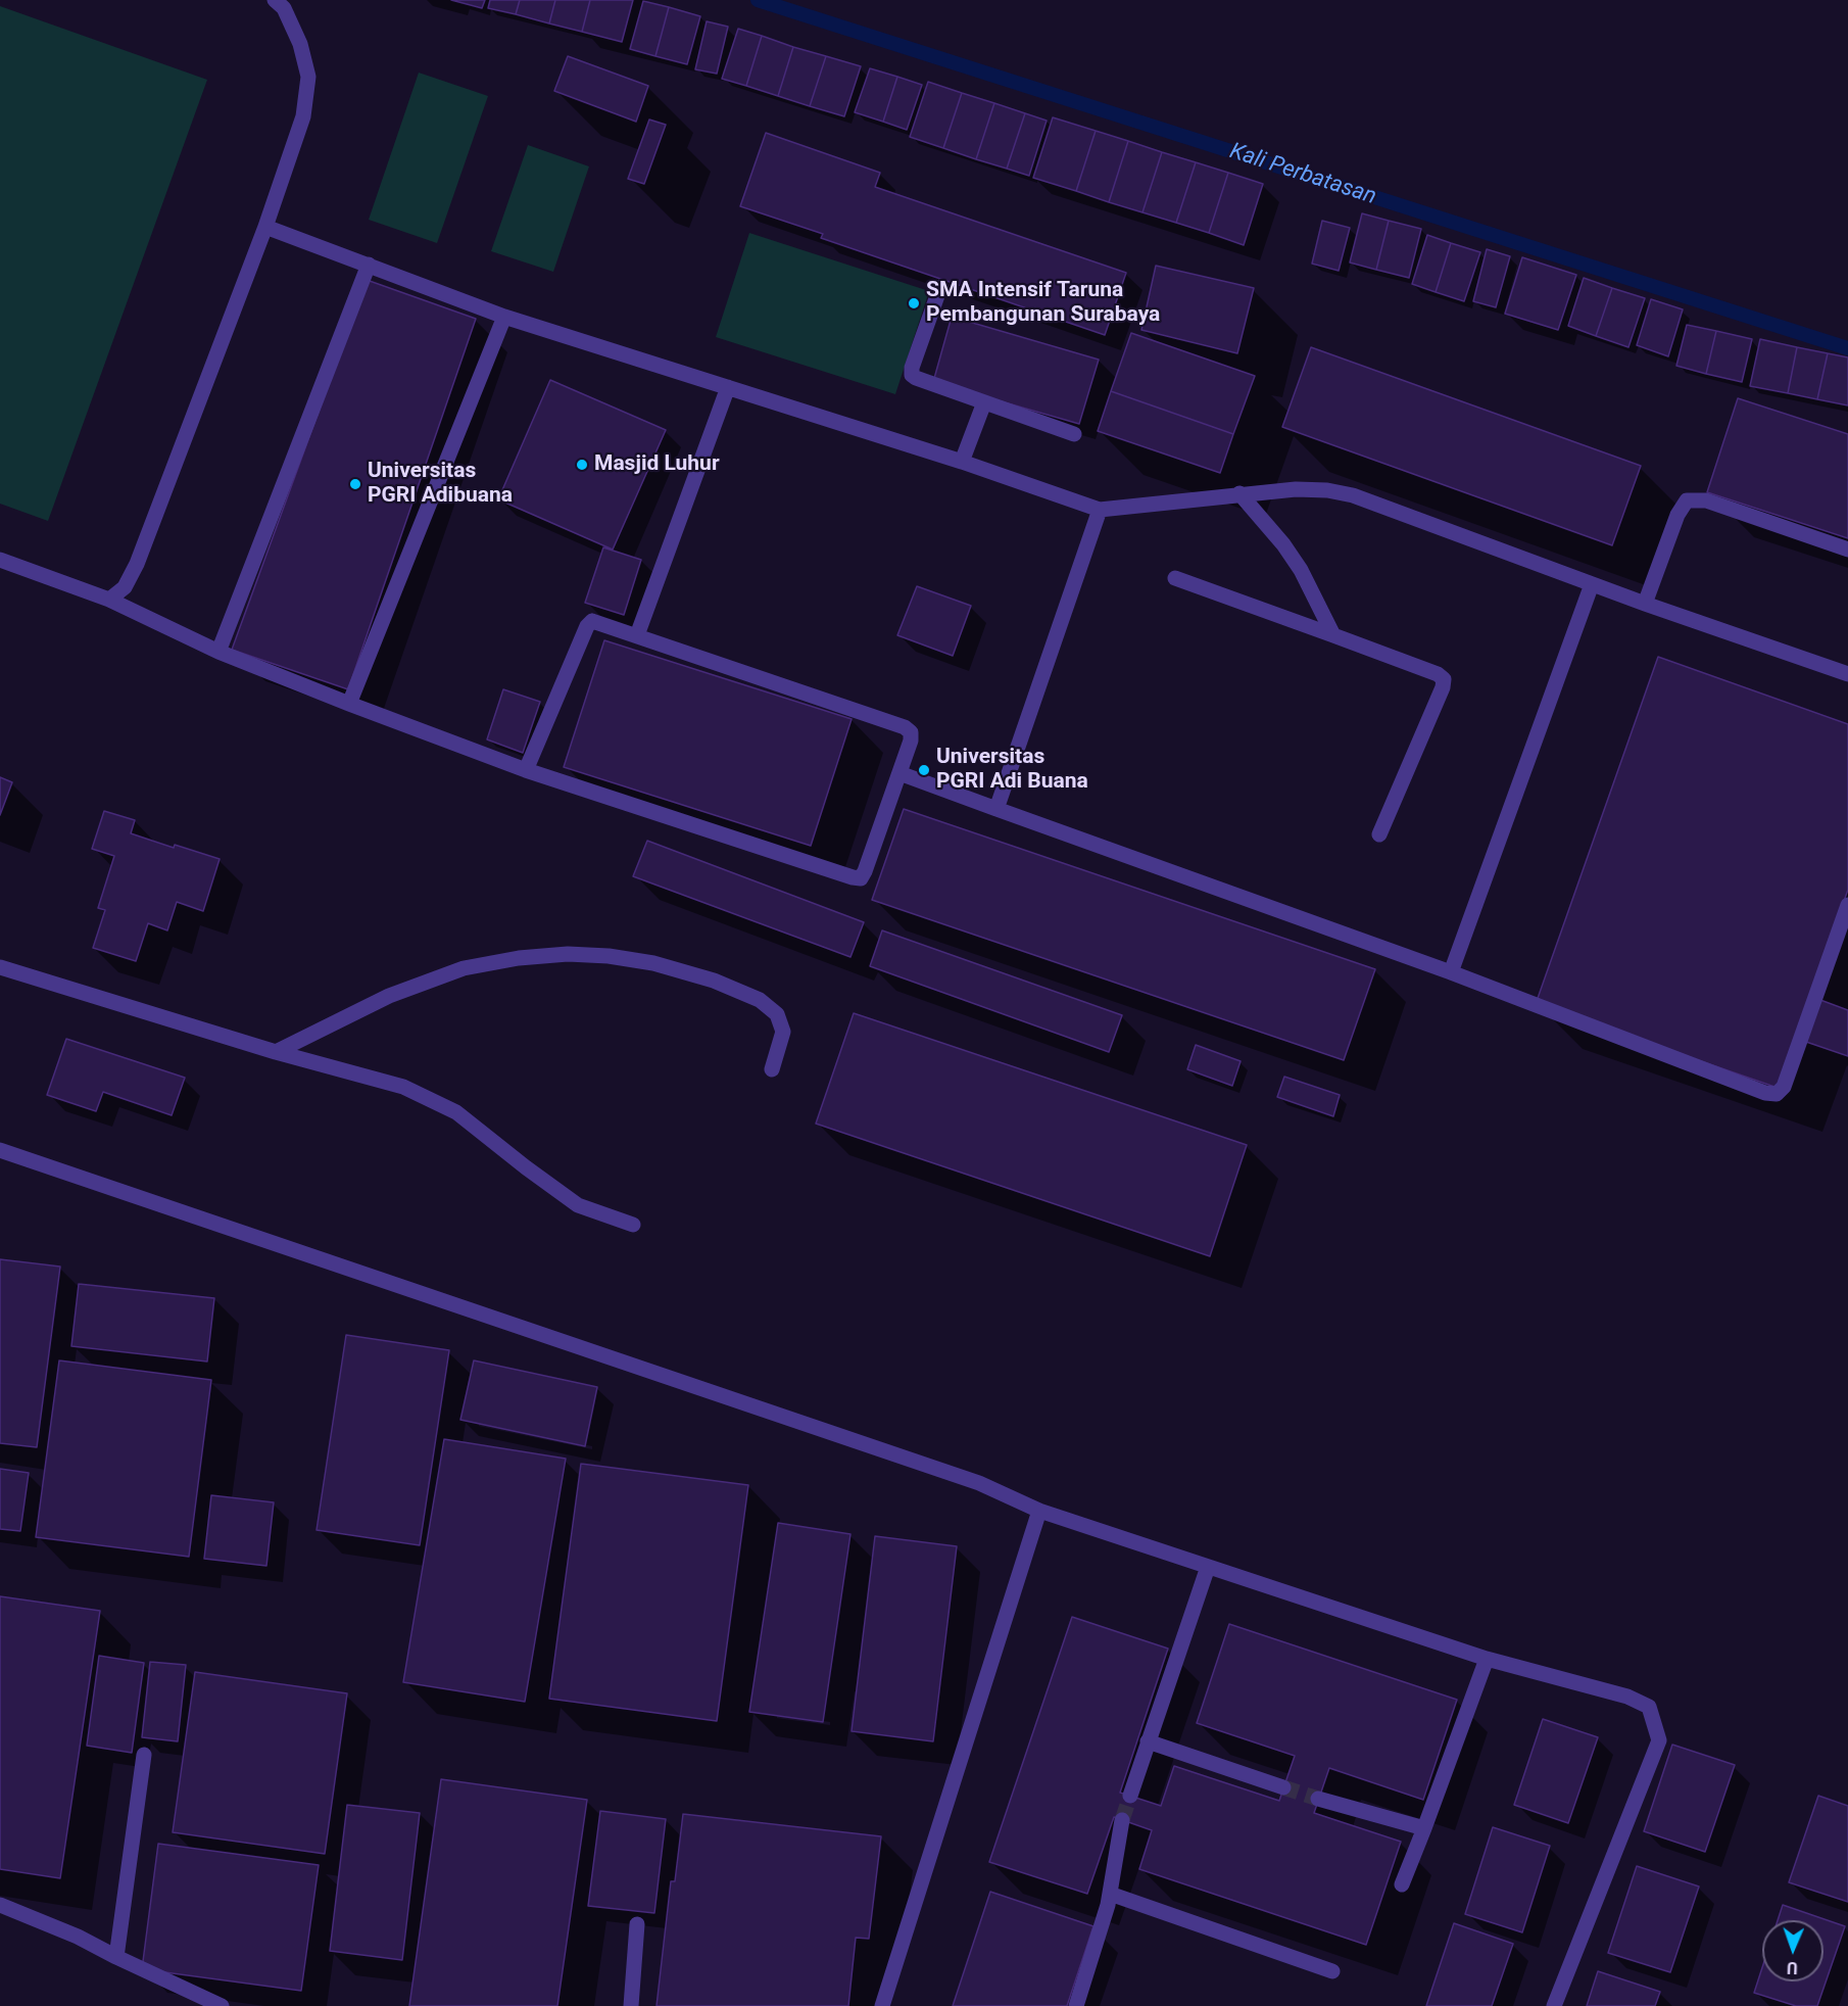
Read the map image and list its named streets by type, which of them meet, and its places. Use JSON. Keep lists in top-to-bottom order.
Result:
{
  "water": ["Kali Perbatasan"],
  "places": [
    "SMA Intensif Taruna Pembangunan Surabaya",
    "Masjid Luhur",
    "Universitas PGRI Adibuana",
    "Universitas PGRI Adi Buana"
  ],
  "north": "bottom"
}
